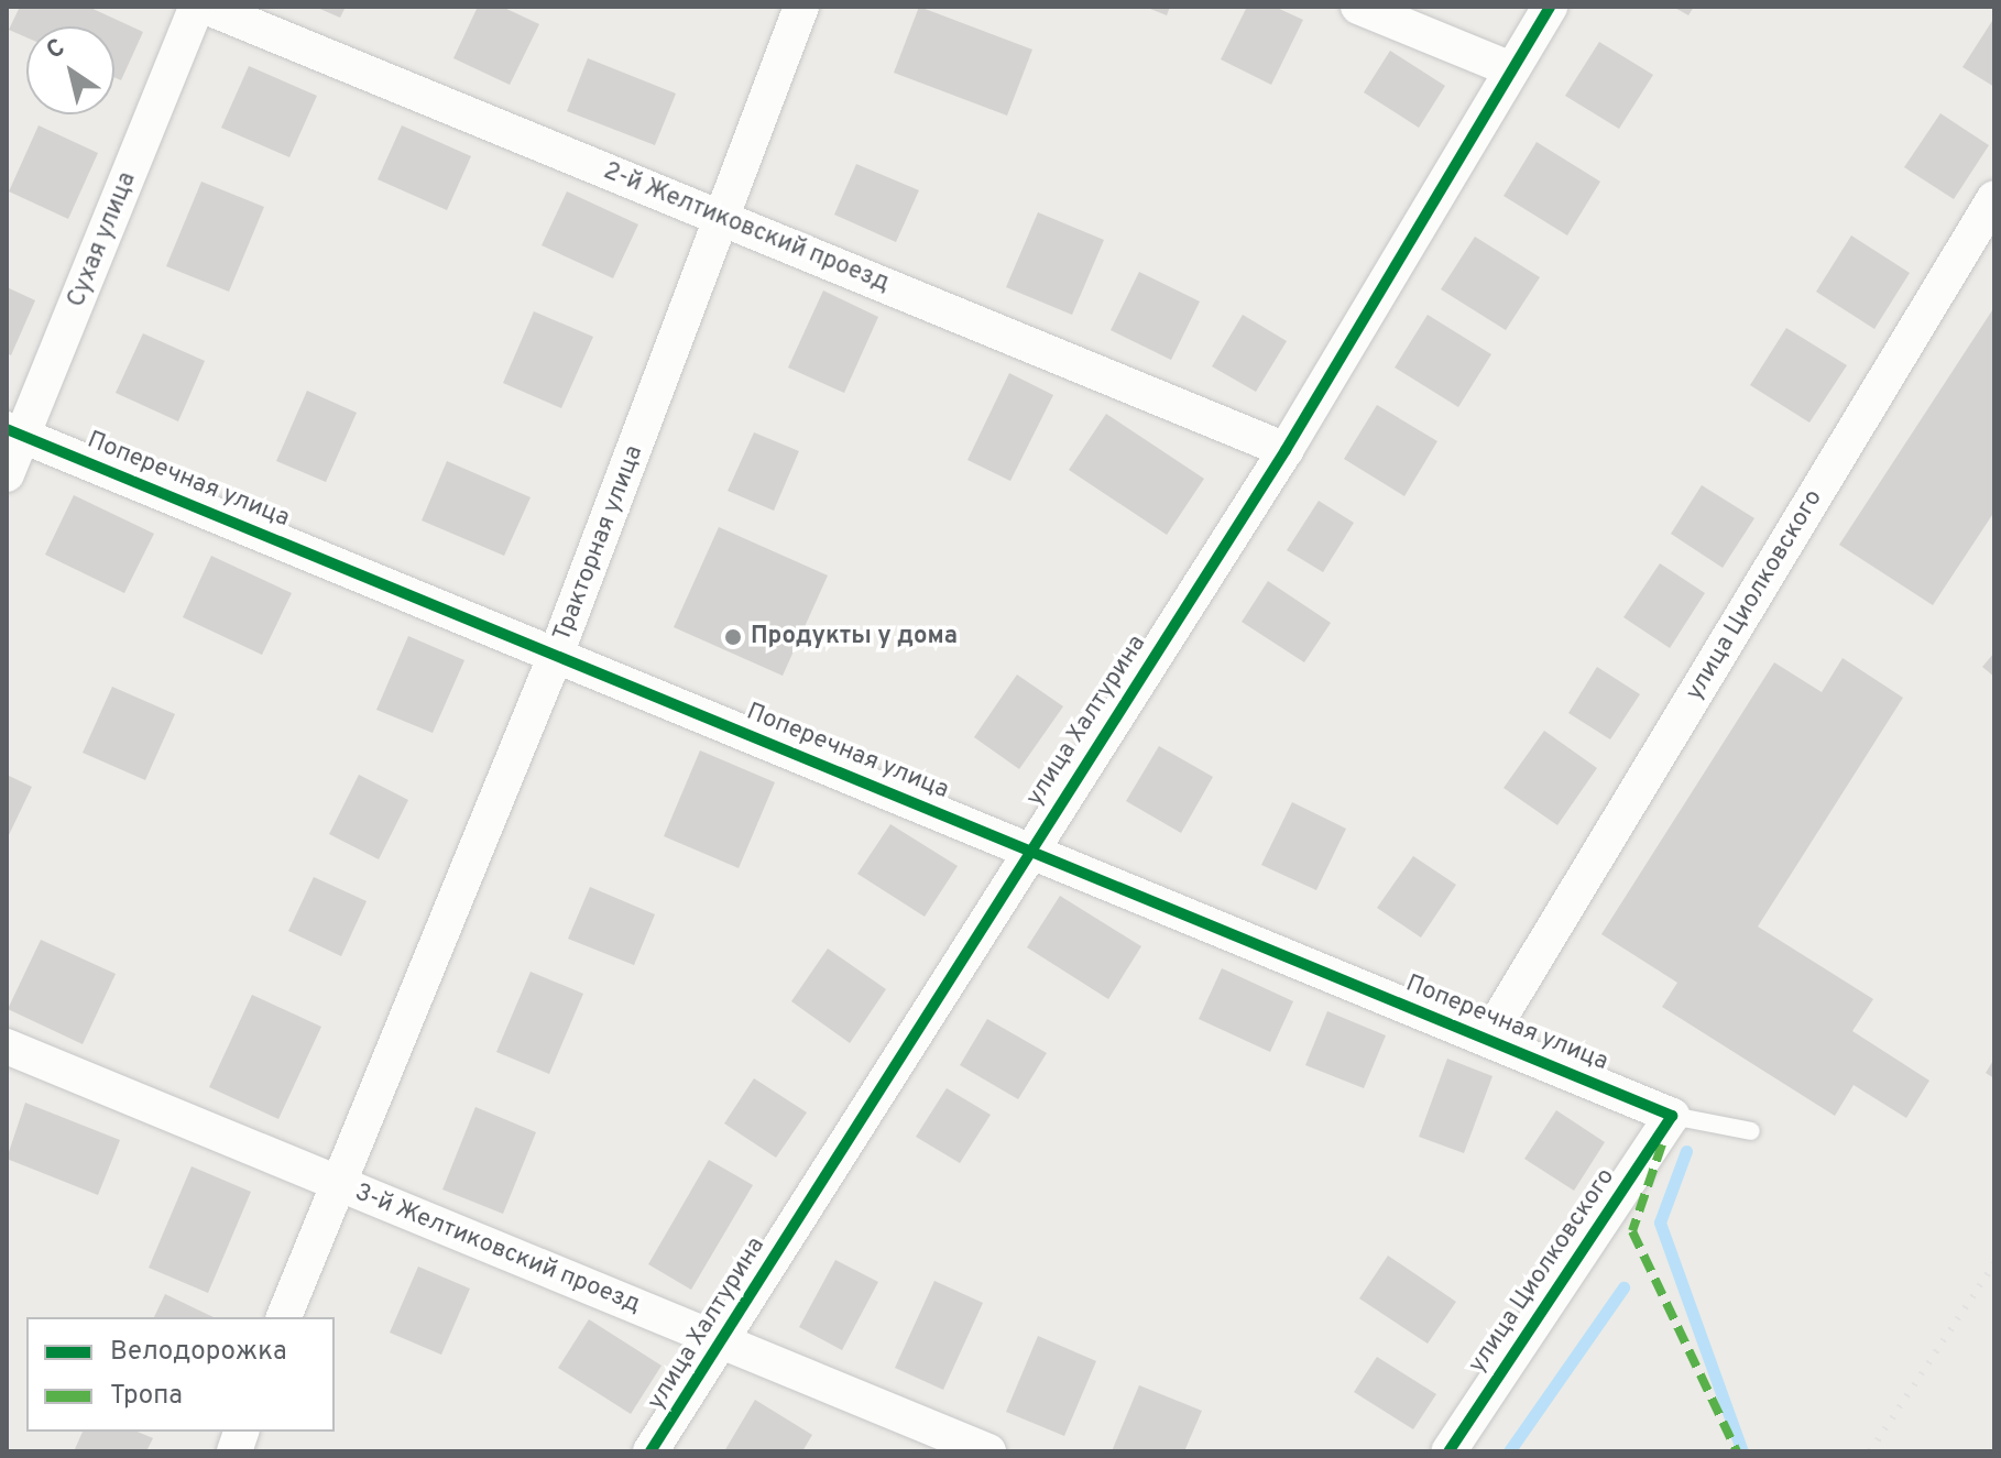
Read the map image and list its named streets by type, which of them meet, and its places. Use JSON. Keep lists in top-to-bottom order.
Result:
{
  "streets": {
    "street": [
      "2-й Желтиковский проезд",
      "Сухая улица",
      "Поперечная улица",
      "Тракторная улица",
      "улица Циолковского",
      "улица Халтурина",
      "3-й Желтиковский проезд"
    ]
  },
  "crossings": [
    ["2-й Желтиковский проезд", "Тракторная улица"],
    ["2-й Желтиковский проезд", "улица Халтурина"],
    ["Сухая улица", "Поперечная улица"],
    ["Поперечная улица", "Тракторная улица"],
    ["Поперечная улица", "улица Циолковского"],
    ["Поперечная улица", "улица Халтурина"],
    ["Тракторная улица", "3-й Желтиковский проезд"],
    ["улица Халтурина", "3-й Желтиковский проезд"]
  ],
  "places": ["Продукты у дома"],
  "legend": ["Велодорожка", "Тропа"],
  "north": "top left"
}
